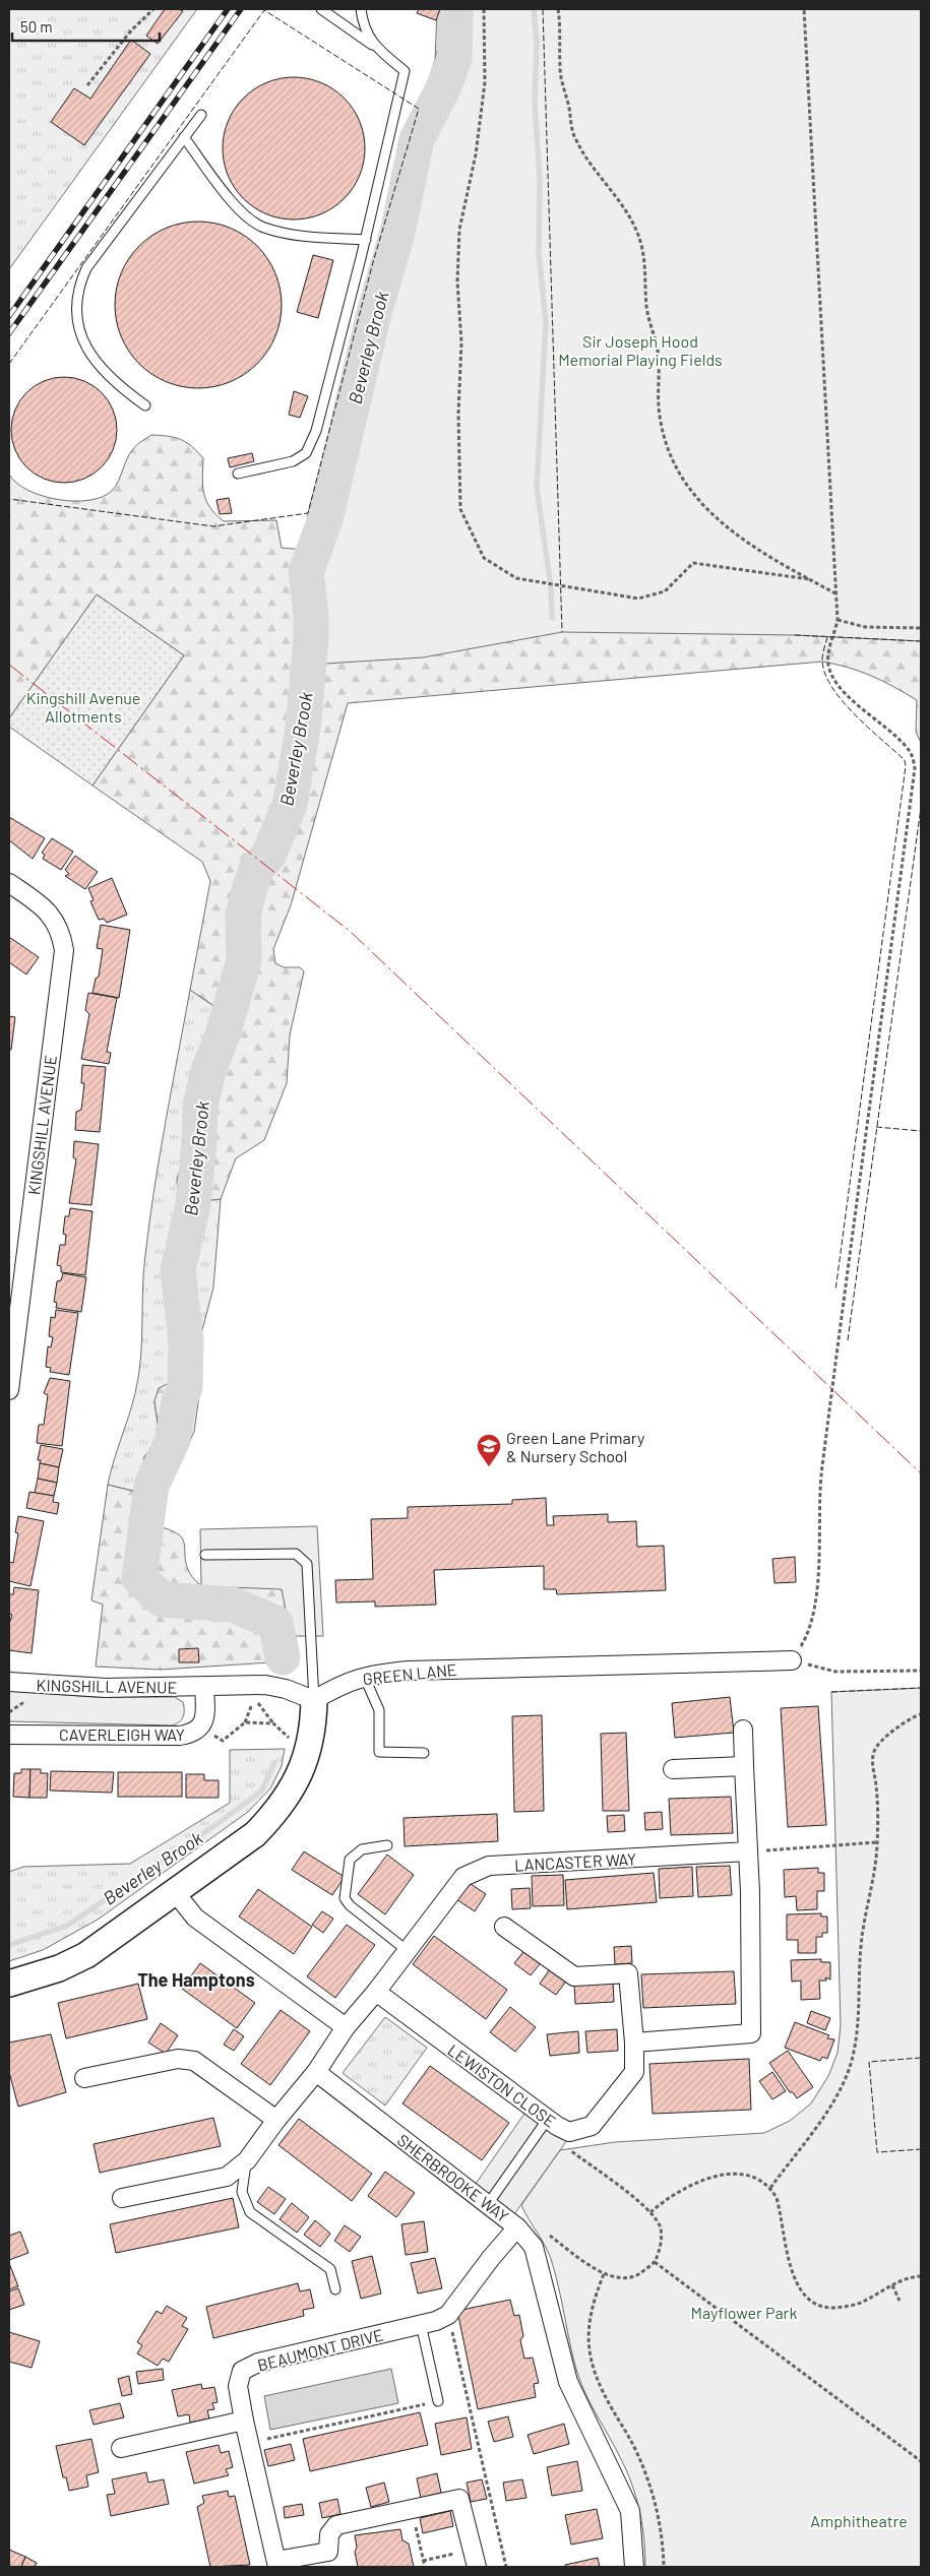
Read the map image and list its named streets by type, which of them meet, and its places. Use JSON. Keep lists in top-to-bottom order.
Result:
{
  "streets": {
    "street": [
      "KINGSHILL AVENUE",
      "GREEN LANE",
      "CAVERLEIGH WAY",
      "LANCASTER WAY",
      "LEWISTON CLOSE",
      "SHERBROOKE WAY",
      "BEAUMONT DRIVE"
    ]
  },
  "crossings": [
    ["KINGSHILL AVENUE", "CAVERLEIGH WAY"],
    ["LANCASTER WAY", "LEWISTON CLOSE"]
  ],
  "districts": ["The Hamptons"],
  "water": ["Beverley Brook"],
  "parks": [
    "Sir Joseph Hood Memorial Playing Fields",
    "Kingshill Avenue Allotments",
    "Mayflower Park",
    "Amphitheatre"
  ],
  "places": {
    "school or university": ["Green Lane Primary & Nursery School"]
  },
  "scale_bar": "50 m"
}
